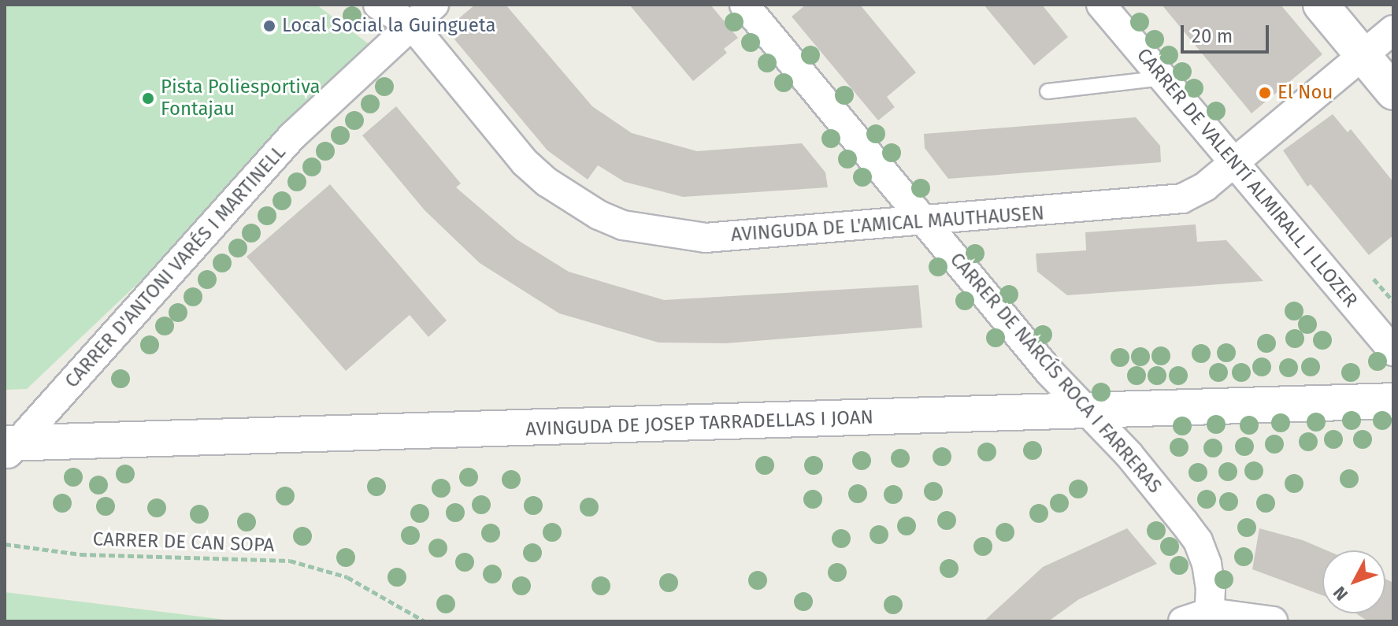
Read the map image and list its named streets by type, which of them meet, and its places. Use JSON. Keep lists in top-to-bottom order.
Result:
{
  "streets": {
    "main road": ["AVINGUDA DE JOSEP TARRADELLAS I JOAN"],
    "street": [
      "CARRER DE VALENTÍ ALMIRALL I LLOZER",
      "AVINGUDA DE L'AMICAL MAUTHAUSEN",
      "CARRER D'ANTONI VARÉS I MARTINELL",
      "CARRER DE NARCÍS ROCA I FARRERAS"
    ],
    "path": ["CARRER DE CAN SOPA"]
  },
  "crossings": [
    ["CARRER DE VALENTÍ ALMIRALL I LLOZER", "AVINGUDA DE L'AMICAL MAUTHAUSEN"],
    ["AVINGUDA DE L'AMICAL MAUTHAUSEN", "CARRER D'ANTONI VARÉS I MARTINELL"],
    ["AVINGUDA DE L'AMICAL MAUTHAUSEN", "CARRER DE NARCÍS ROCA I FARRERAS"],
    ["CARRER D'ANTONI VARÉS I MARTINELL", "AVINGUDA DE JOSEP TARRADELLAS I JOAN"],
    ["CARRER DE NARCÍS ROCA I FARRERAS", "AVINGUDA DE JOSEP TARRADELLAS I JOAN"]
  ],
  "places": ["Local Social la Guingueta", "El Nou", "Pista Poliesportiva Fontajau"],
  "scale_bar": "20 m",
  "north": "bottom left"
}
